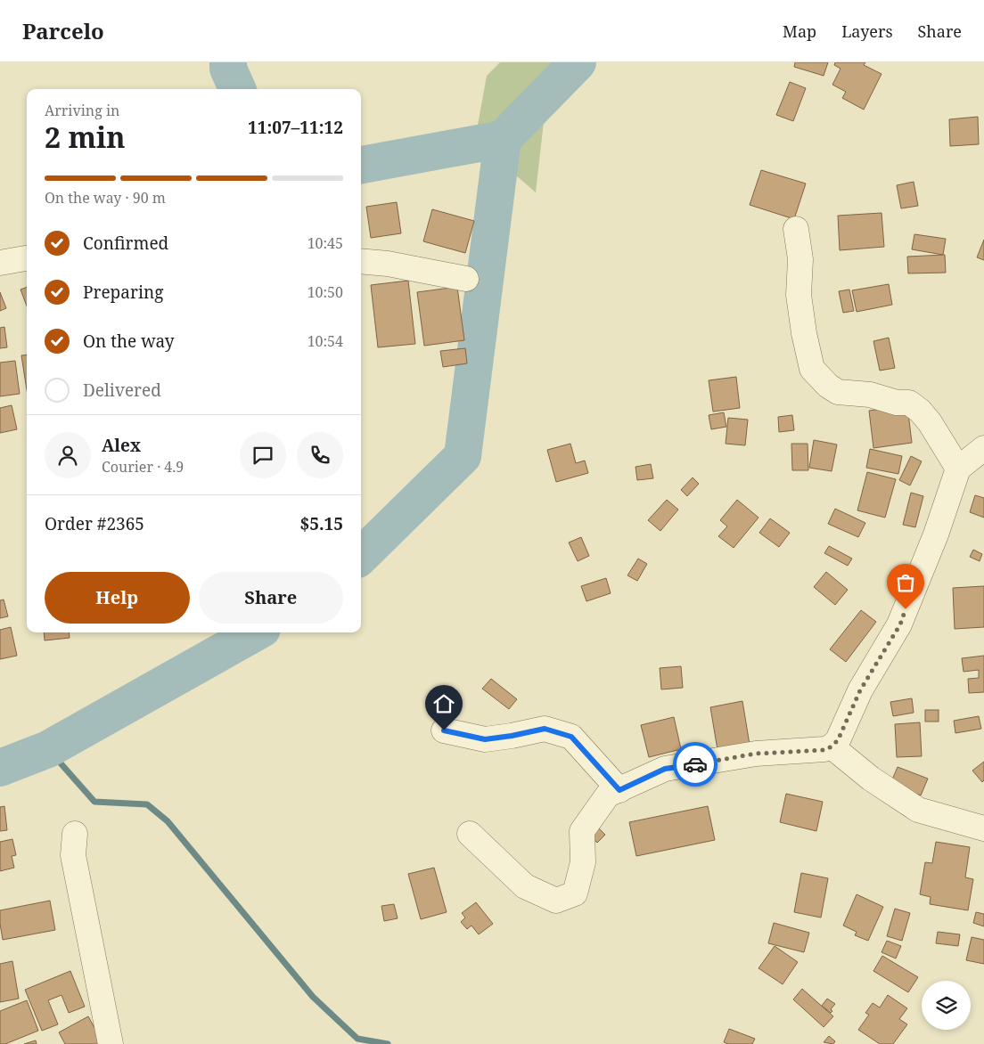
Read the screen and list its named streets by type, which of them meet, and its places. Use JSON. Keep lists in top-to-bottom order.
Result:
{
  "page": {
    "header": "Parcelo",
    "nav": ["Map", "Layers", "Share"],
    "heading": ["2 min", "Arriving in", "11:07–11:12"],
    "panel": [
      "Alex",
      "Courier · 4.9",
      "Order #2365",
      "$5.15"
    ],
    "bar": "On the way · 90 m",
    "list": [
      ["Confirmed", "10:45"],
      ["Preparing", "10:50"],
      ["On the way", "10:54"],
      "Delivered"
    ],
    "buttons": ["Help", "Share"]
  }
}
